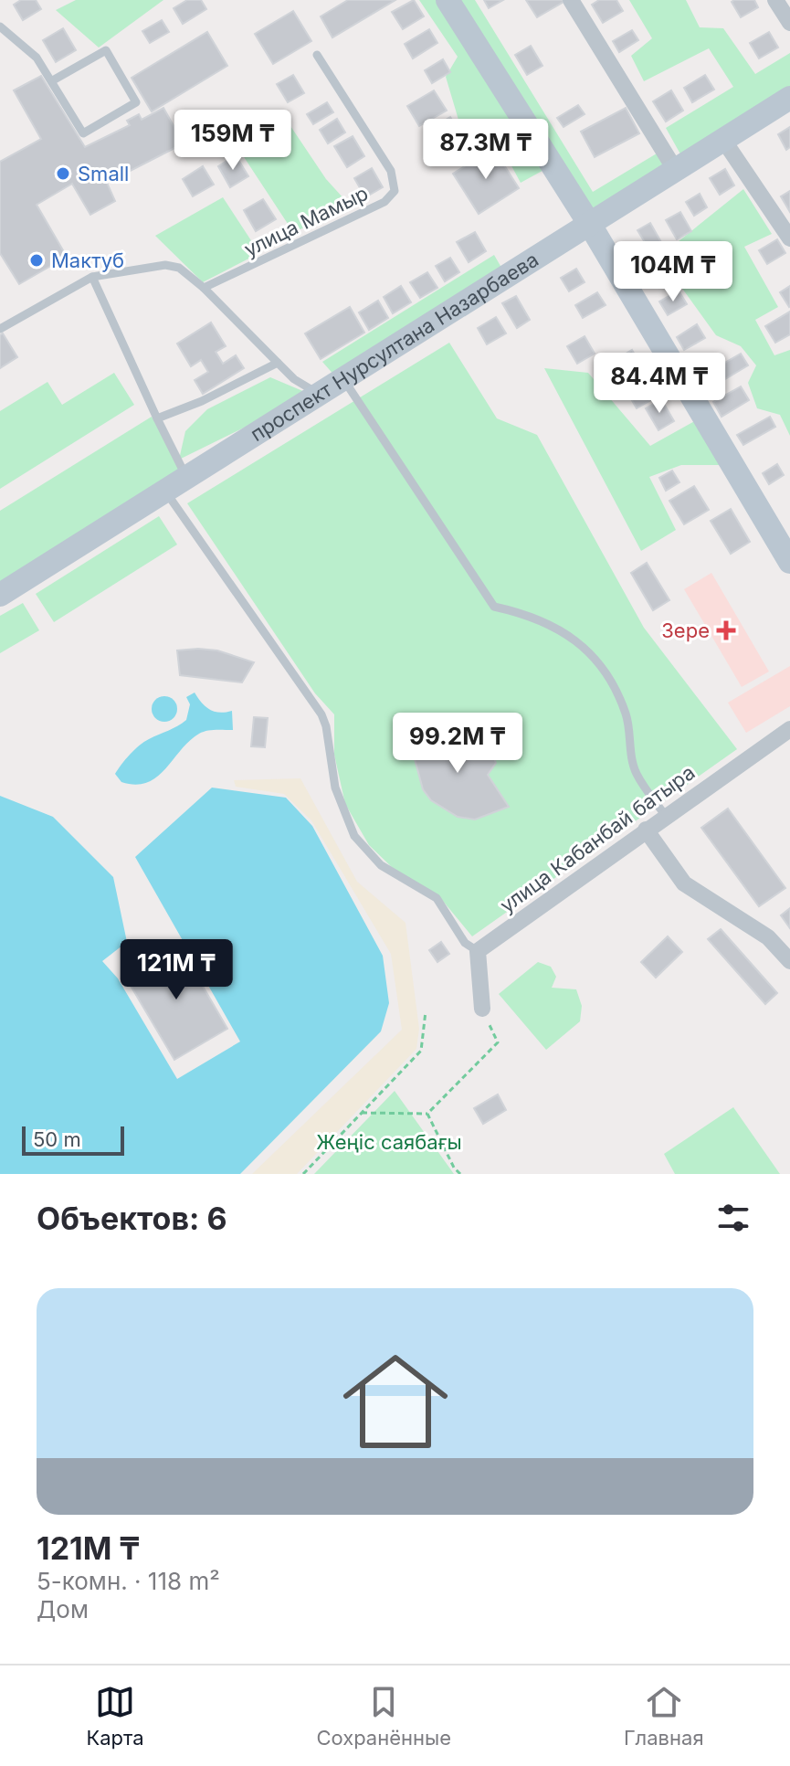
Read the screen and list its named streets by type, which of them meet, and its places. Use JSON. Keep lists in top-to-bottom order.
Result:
{
  "streets": {
    "main road": ["проспект Нурсултана Назарбаева"],
    "street": ["улица Кабанбай батыра"],
    "lane": ["улица Мамыр"]
  },
  "parks": ["Жеңіс саябағы"],
  "places": {
    "other": ["Small", "Мактуб"],
    "health": ["Зере"]
  },
  "scale_bar": "50 m",
  "page": {
    "price": [
      "159M ₸",
      "87.3M ₸",
      "104M ₸",
      "84.4M ₸",
      "99.2M ₸",
      "121M ₸"
    ],
    "scale": "50 m",
    "heading": "Объектов: 6",
    "list": [
      {
        "name": "121M ₸",
        "note": "5-комн. · 118 m² · Дом"
      }
    ],
    "tabs": ["Карта", "Сохранённые", "Главная"]
  }
}
